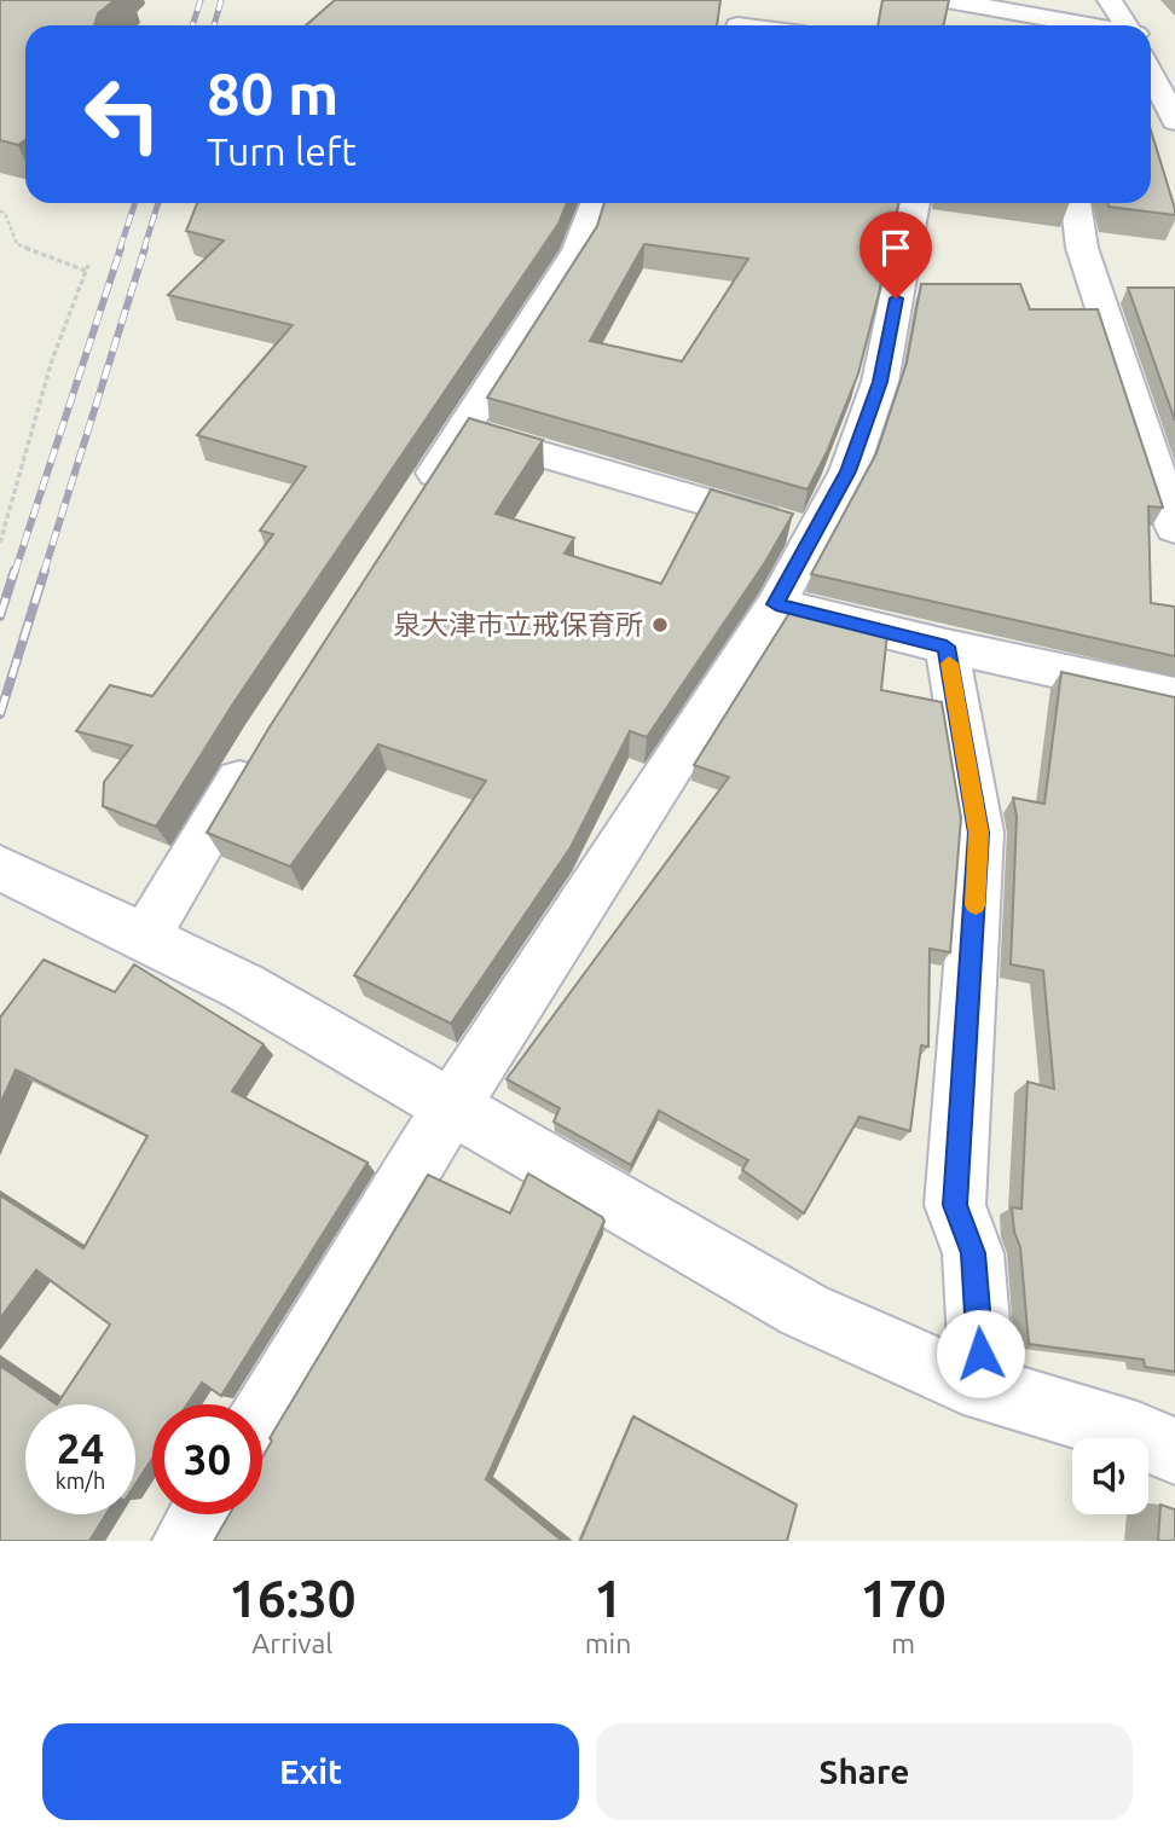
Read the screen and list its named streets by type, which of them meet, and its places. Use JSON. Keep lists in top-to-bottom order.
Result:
{
  "places": ["泉大津市立戒保育所"],
  "page": {
    "turn": ["80 m", "Turn left"],
    "speed": "24 km/h",
    "limit": "30",
    "eta": [
      "16:30",
      "Arrival",
      "1",
      "min",
      "170",
      "m"
    ],
    "buttons": ["Exit", "Share"]
  }
}
